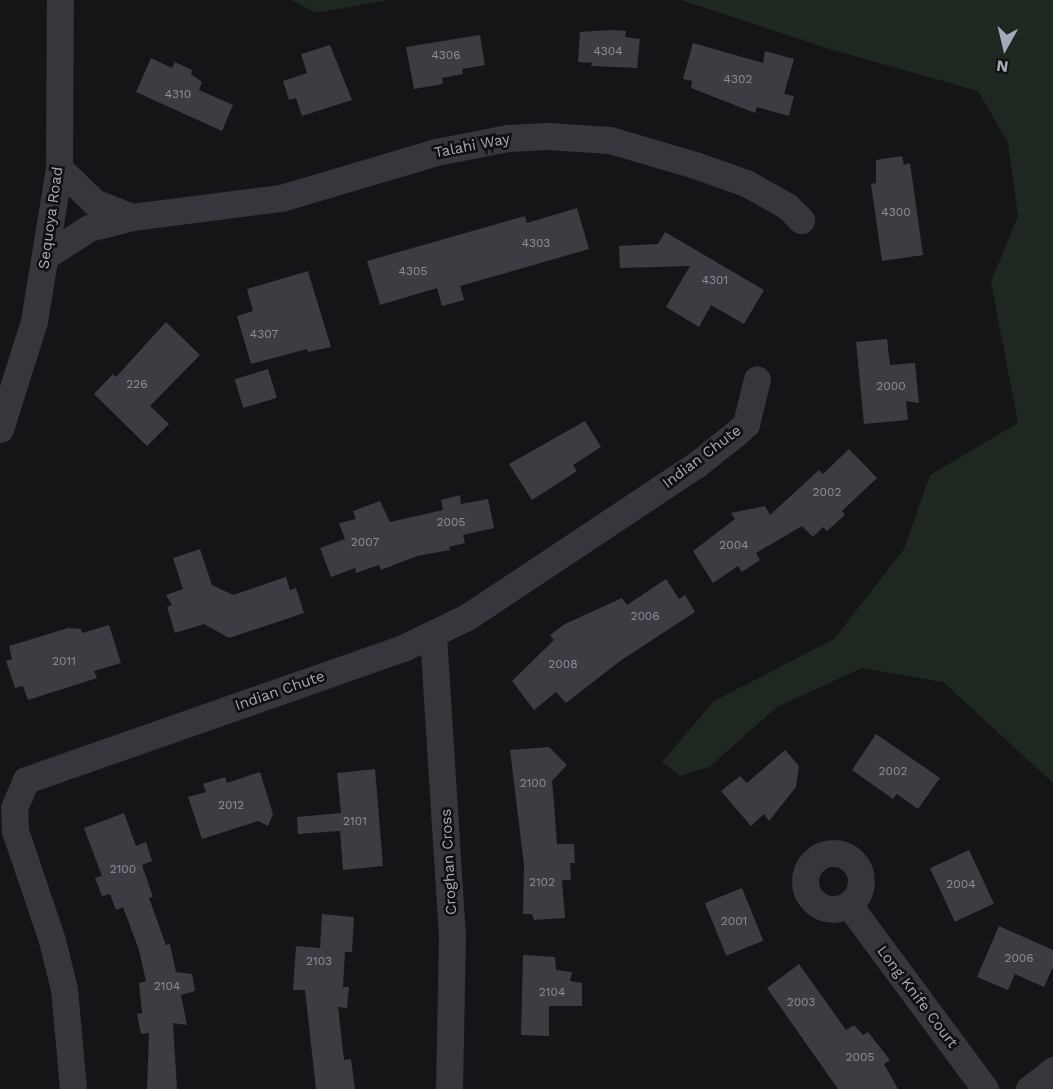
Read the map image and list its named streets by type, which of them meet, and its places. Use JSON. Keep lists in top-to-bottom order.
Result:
{
  "streets": {
    "street": [
      "Talahi Way",
      "Sequoya Road",
      "Indian Chute",
      "Croghan Cross",
      "Long Knife Court"
    ]
  },
  "crossings": [
    ["Talahi Way", "Sequoya Road"],
    ["Indian Chute", "Croghan Cross"]
  ],
  "house_numbers": [
    "4304",
    "4306",
    "4302",
    "4310",
    "4300",
    "4303",
    "4305",
    "4301",
    "4307",
    "226",
    "2000",
    "2002",
    "2005",
    "2007",
    "2004",
    "2006",
    "2011",
    "2008",
    "2002",
    "2100",
    "2012",
    "2101",
    "2100",
    "2102",
    "2004",
    "2001",
    "2006",
    "2103",
    "2104",
    "2104",
    "2003",
    "2005"
  ],
  "north": "bottom"
}
